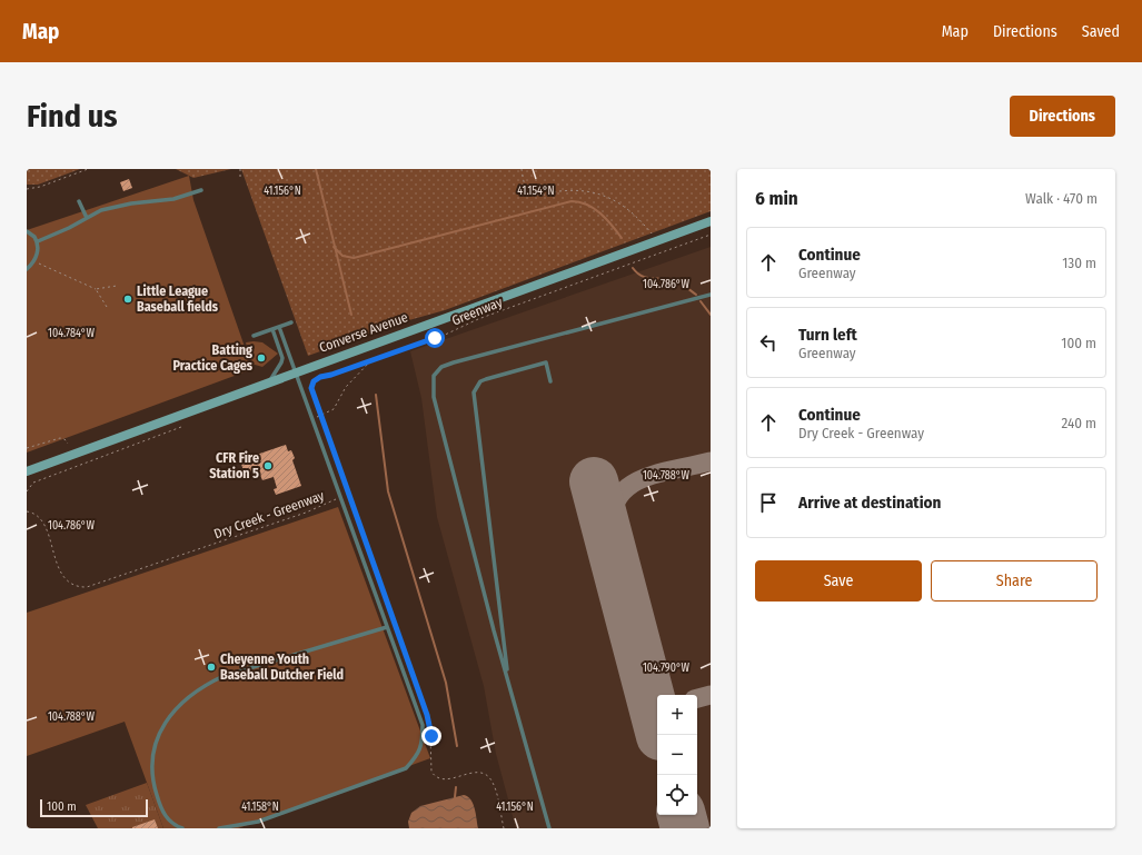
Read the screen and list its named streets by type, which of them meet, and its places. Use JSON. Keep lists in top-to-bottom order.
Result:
{
  "streets": {
    "main road": ["Converse Avenue"],
    "path": ["Greenway", "Dry Creek - Greenway"]
  },
  "crossings": [
    ["Greenway", "Dry Creek - Greenway"]
  ],
  "places": [
    "Little League Baseball fields",
    "Batting Practice Cages",
    "CFR Fire Station 5",
    "Cheyenne Youth Baseball Dutcher Field"
  ],
  "scale_bar": "100 m",
  "page": {
    "header": "Map",
    "nav": ["Map", "Directions", "Saved"],
    "buttons": [
      "Directions",
      ["Save", "Share"]
    ],
    "title": "Find us",
    "heading": ["6 min", "Walk · 470 m"],
    "list": [
      ["Continue", "Greenway", "130 m"],
      ["Turn left", "Greenway", "100 m"],
      ["Continue", "Dry Creek - Greenway", "240 m"],
      "Arrive at destination"
    ],
    "map_buttons": ["+", "−"],
    "scale": "100 m"
  },
  "coordinates": [
    "41.154°N",
    "41.156°N",
    "104.786°W",
    "104.784°W",
    "104.788°W",
    "104.790°W",
    "41.158°N"
  ]
}
